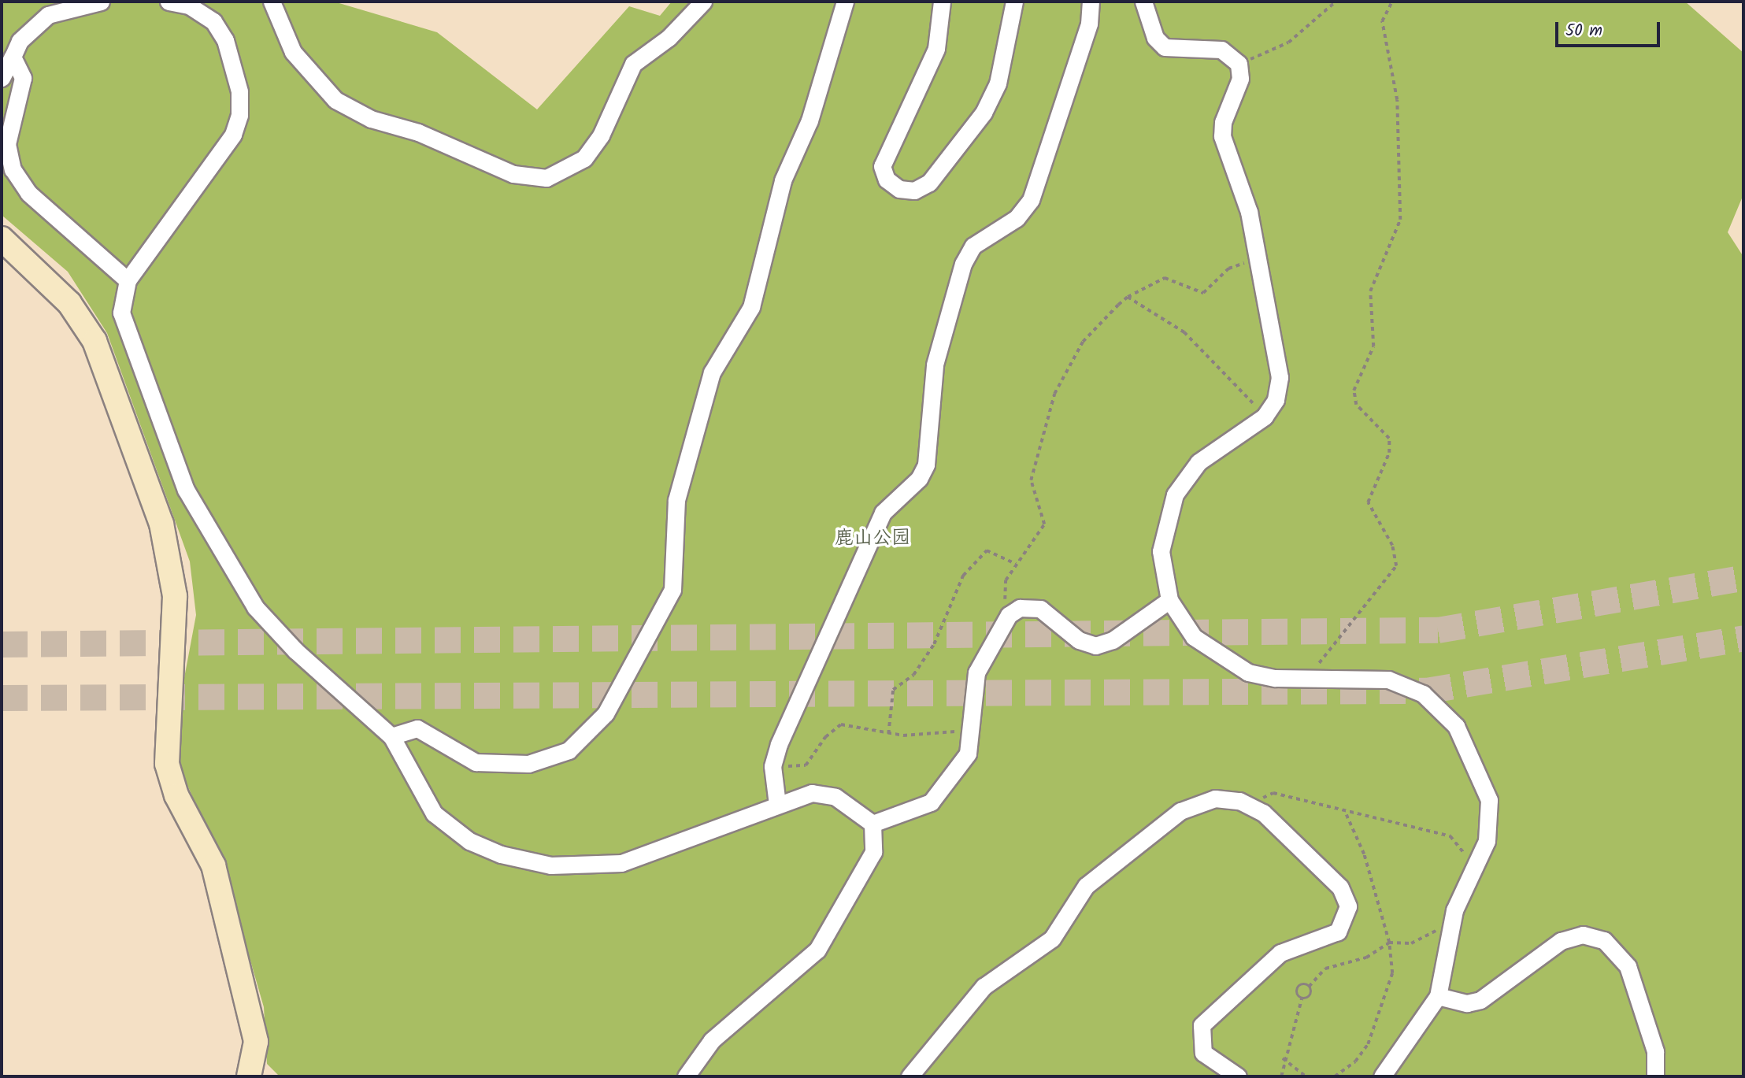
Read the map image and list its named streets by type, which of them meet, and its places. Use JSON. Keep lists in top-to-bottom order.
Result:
{
  "parks": ["鹿山公园"],
  "scale_bar": "50 m"
}
